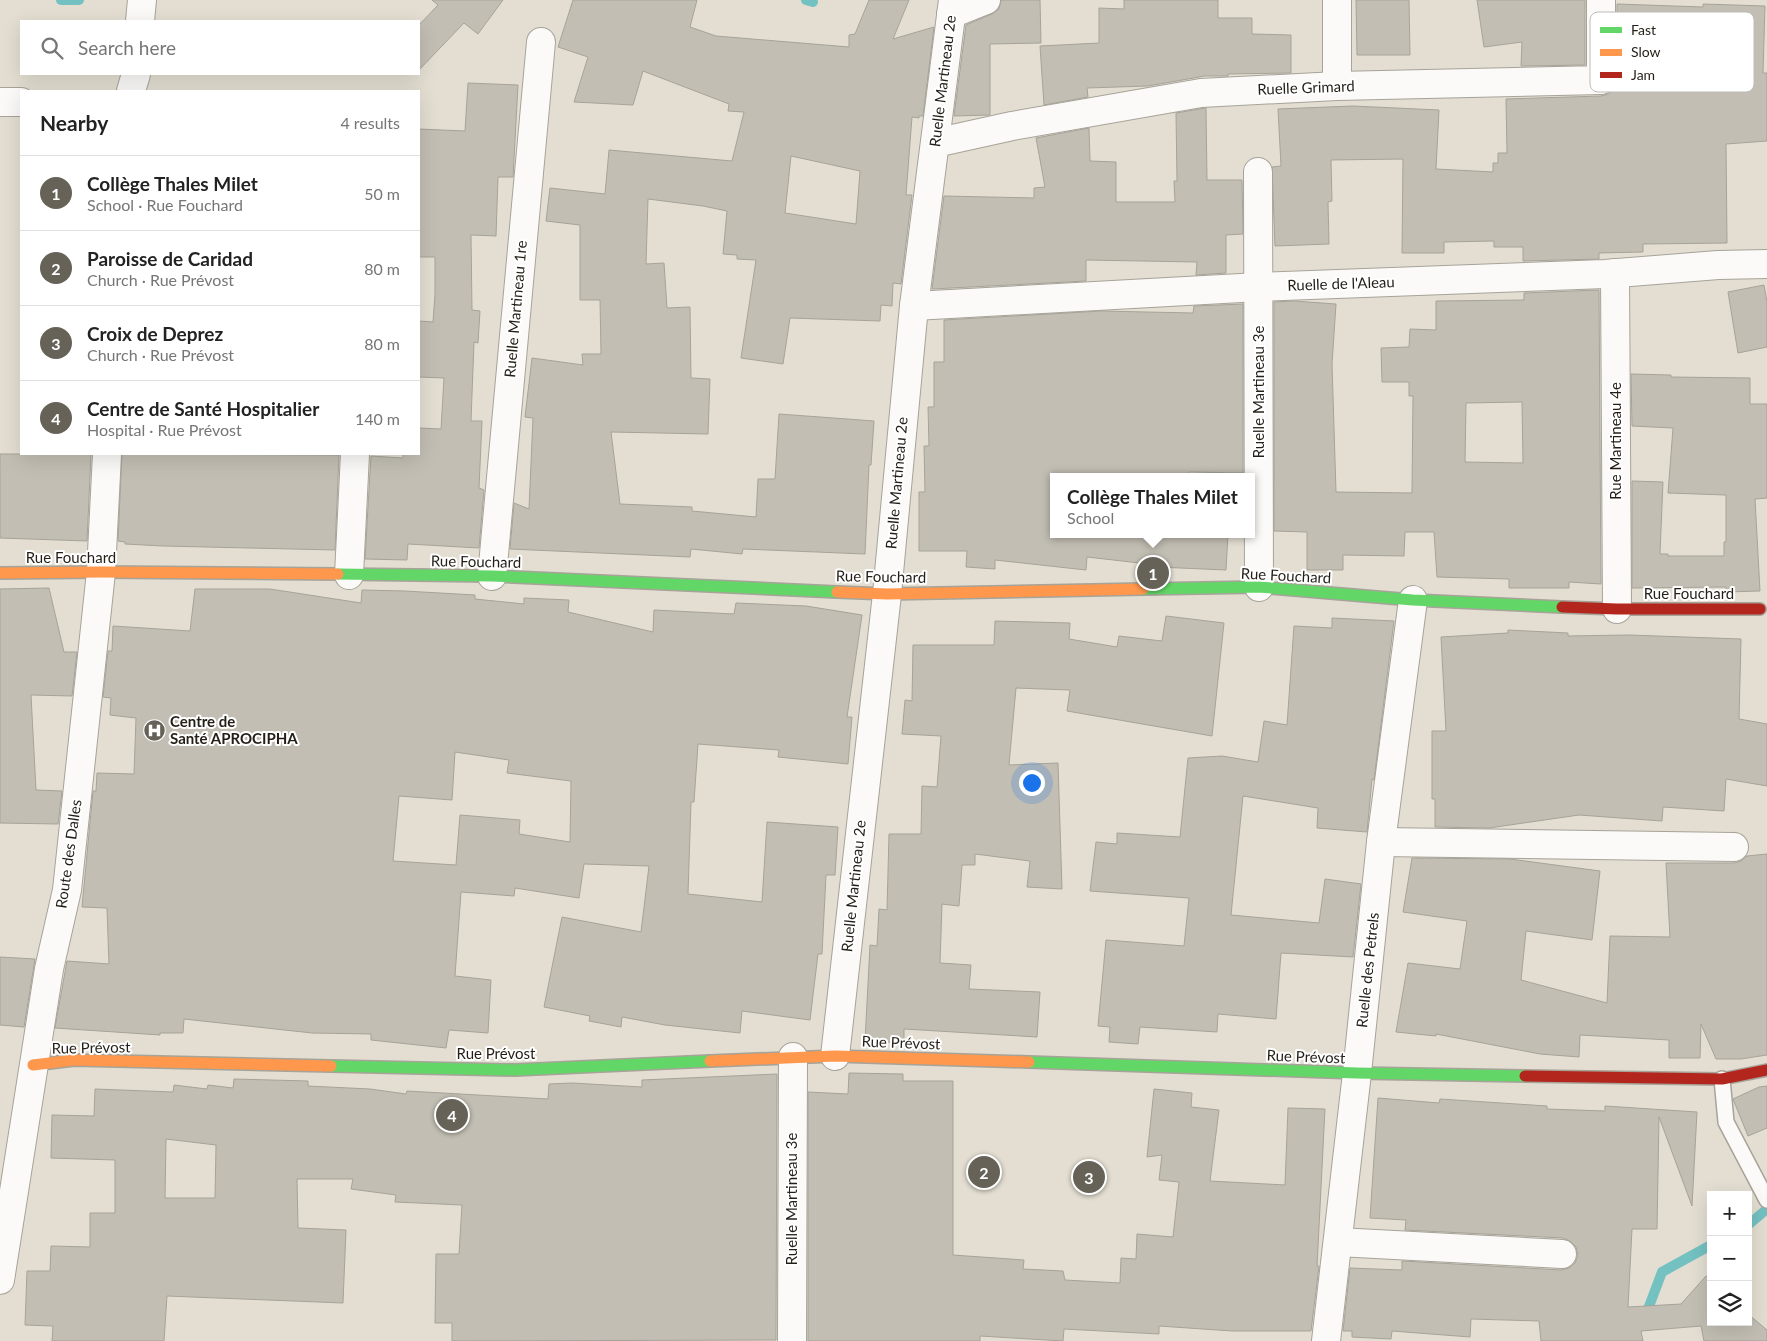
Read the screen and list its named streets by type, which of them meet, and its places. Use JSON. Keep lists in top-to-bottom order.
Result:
{
  "streets": {
    "street": [
      "Ruelle Martineau 2e",
      "Ruelle Grimard",
      "Ruelle de l'Aleau",
      "Ruelle Martineau 1re",
      "Ruelle Martineau 3e",
      "Rue Martineau 4e",
      "Rue Fouchard",
      "Route des Dalles",
      "Ruelle des Petrels",
      "Rue Prévost"
    ]
  },
  "crossings": [
    ["Ruelle Martineau 2e", "Ruelle Grimard"],
    ["Ruelle Martineau 2e", "Ruelle de l'Aleau"],
    ["Ruelle Martineau 2e", "Rue Fouchard"],
    ["Ruelle Martineau 2e", "Rue Prévost"],
    ["Ruelle de l'Aleau", "Ruelle Martineau 3e"],
    ["Ruelle de l'Aleau", "Rue Martineau 4e"],
    ["Ruelle Martineau 1re", "Rue Fouchard"],
    ["Ruelle Martineau 3e", "Rue Fouchard"],
    ["Ruelle Martineau 3e", "Rue Prévost"],
    ["Rue Martineau 4e", "Rue Fouchard"],
    ["Rue Fouchard", "Route des Dalles"],
    ["Rue Fouchard", "Ruelle des Petrels"],
    ["Route des Dalles", "Rue Prévost"],
    ["Ruelle des Petrels", "Rue Prévost"]
  ],
  "places": {
    "hospital": ["Centre de Santé APROCIPHA"]
  },
  "legend": ["Fast", "Slow", "Jam"],
  "page": {
    "search": "Search here",
    "heading": ["Nearby", "4 results"],
    "list": [
      {
        "mark": "1",
        "name": "Collège Thales Milet",
        "note": "School · Rue Fouchard",
        "value": "50 m"
      },
      {
        "mark": "2",
        "name": "Paroisse de Caridad",
        "note": "Church · Rue Prévost",
        "value": "80 m"
      },
      {
        "mark": "3",
        "name": "Croix de Deprez",
        "note": "Church · Rue Prévost",
        "value": "80 m"
      },
      {
        "mark": "4",
        "name": "Centre de Santé Hospitalier",
        "note": "Hospital · Rue Prévost",
        "value": "140 m"
      }
    ],
    "popup": ["Collège Thales Milet", "School"],
    "pins": [
      "1",
      "4",
      "2",
      "3"
    ],
    "map_buttons": ["+", "−"]
  }
}
